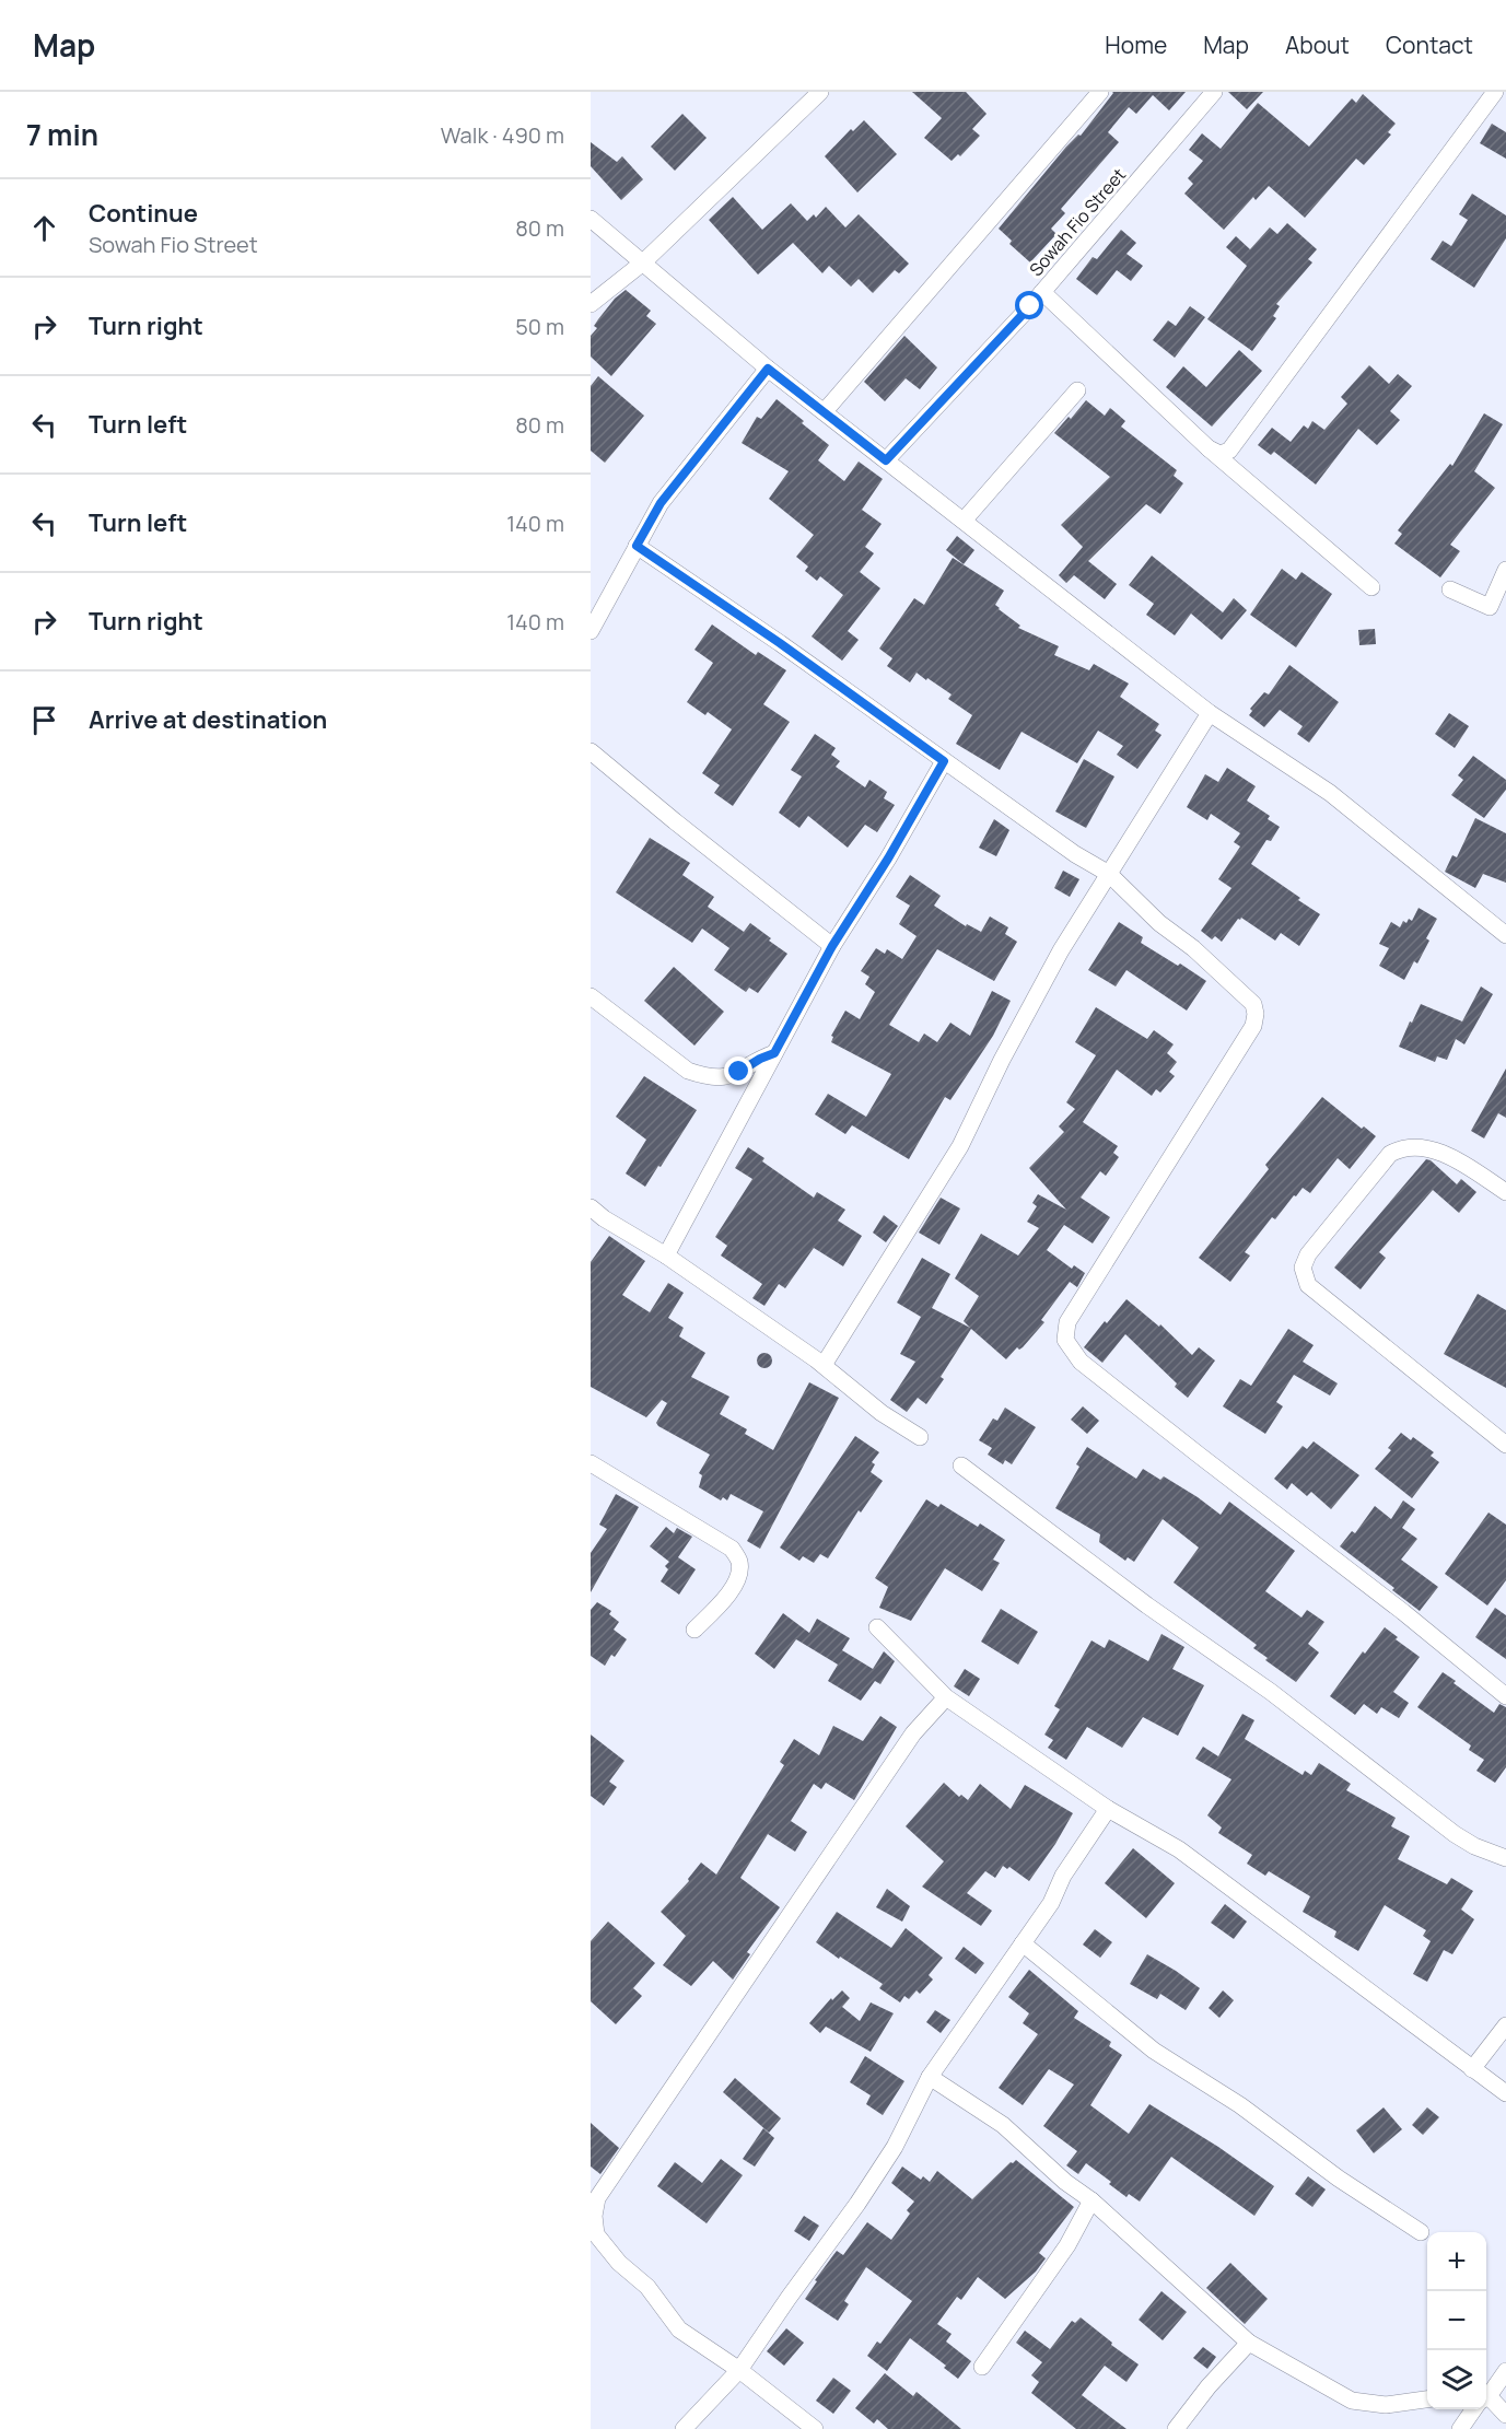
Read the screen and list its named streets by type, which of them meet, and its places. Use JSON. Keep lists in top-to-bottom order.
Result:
{
  "streets": {
    "street": ["Sowah Fio Street"]
  },
  "page": {
    "header": "Map",
    "nav": [
      "Home",
      "Map",
      "About",
      "Contact"
    ],
    "heading": ["7 min", "Walk · 490 m"],
    "list": [
      ["Continue", "Sowah Fio Street", "80 m"],
      ["Turn right", "50 m"],
      ["Turn left", "80 m"],
      ["Turn left", "140 m"],
      ["Turn right", "140 m"],
      "Arrive at destination"
    ],
    "map_buttons": ["+", "−"]
  }
}
